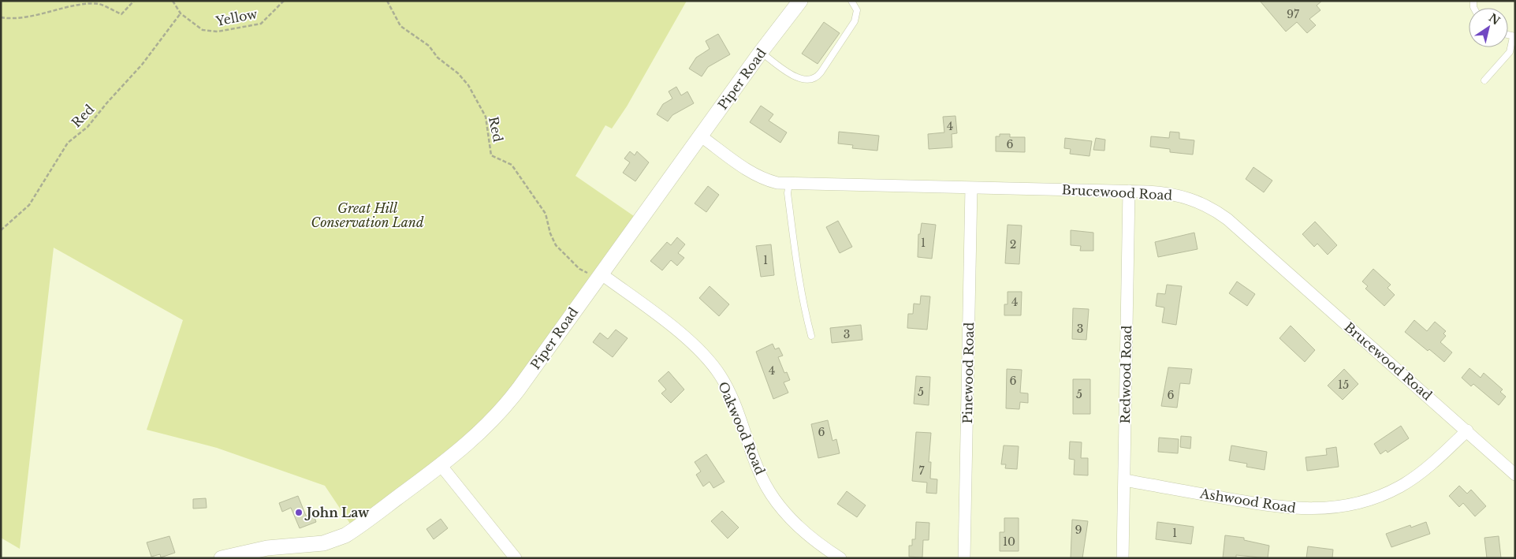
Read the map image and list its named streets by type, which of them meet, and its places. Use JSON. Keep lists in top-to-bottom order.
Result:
{
  "streets": {
    "street": [
      "Piper Road",
      "Brucewood Road",
      "Pinewood Road",
      "Redwood Road",
      "Oakwood Road",
      "Ashwood Road"
    ],
    "path": ["Yellow", "Red"]
  },
  "crossings": [
    ["Yellow", "Red"],
    ["Piper Road", "Red"],
    ["Piper Road", "Brucewood Road"],
    ["Piper Road", "Oakwood Road"],
    ["Red", "Oakwood Road"],
    ["Brucewood Road", "Pinewood Road"],
    ["Brucewood Road", "Redwood Road"],
    ["Brucewood Road", "Ashwood Road"],
    ["Redwood Road", "Ashwood Road"]
  ],
  "parks": ["Great Hill Conservation Land"],
  "places": ["John Law"],
  "house_numbers": [
    "97",
    "4",
    "6",
    "1",
    "2",
    "1",
    "4",
    "3",
    "3",
    "4",
    "6",
    "15",
    "5",
    "5",
    "6",
    "6",
    "7",
    "9",
    "1",
    "10"
  ],
  "north": "top right"
}
